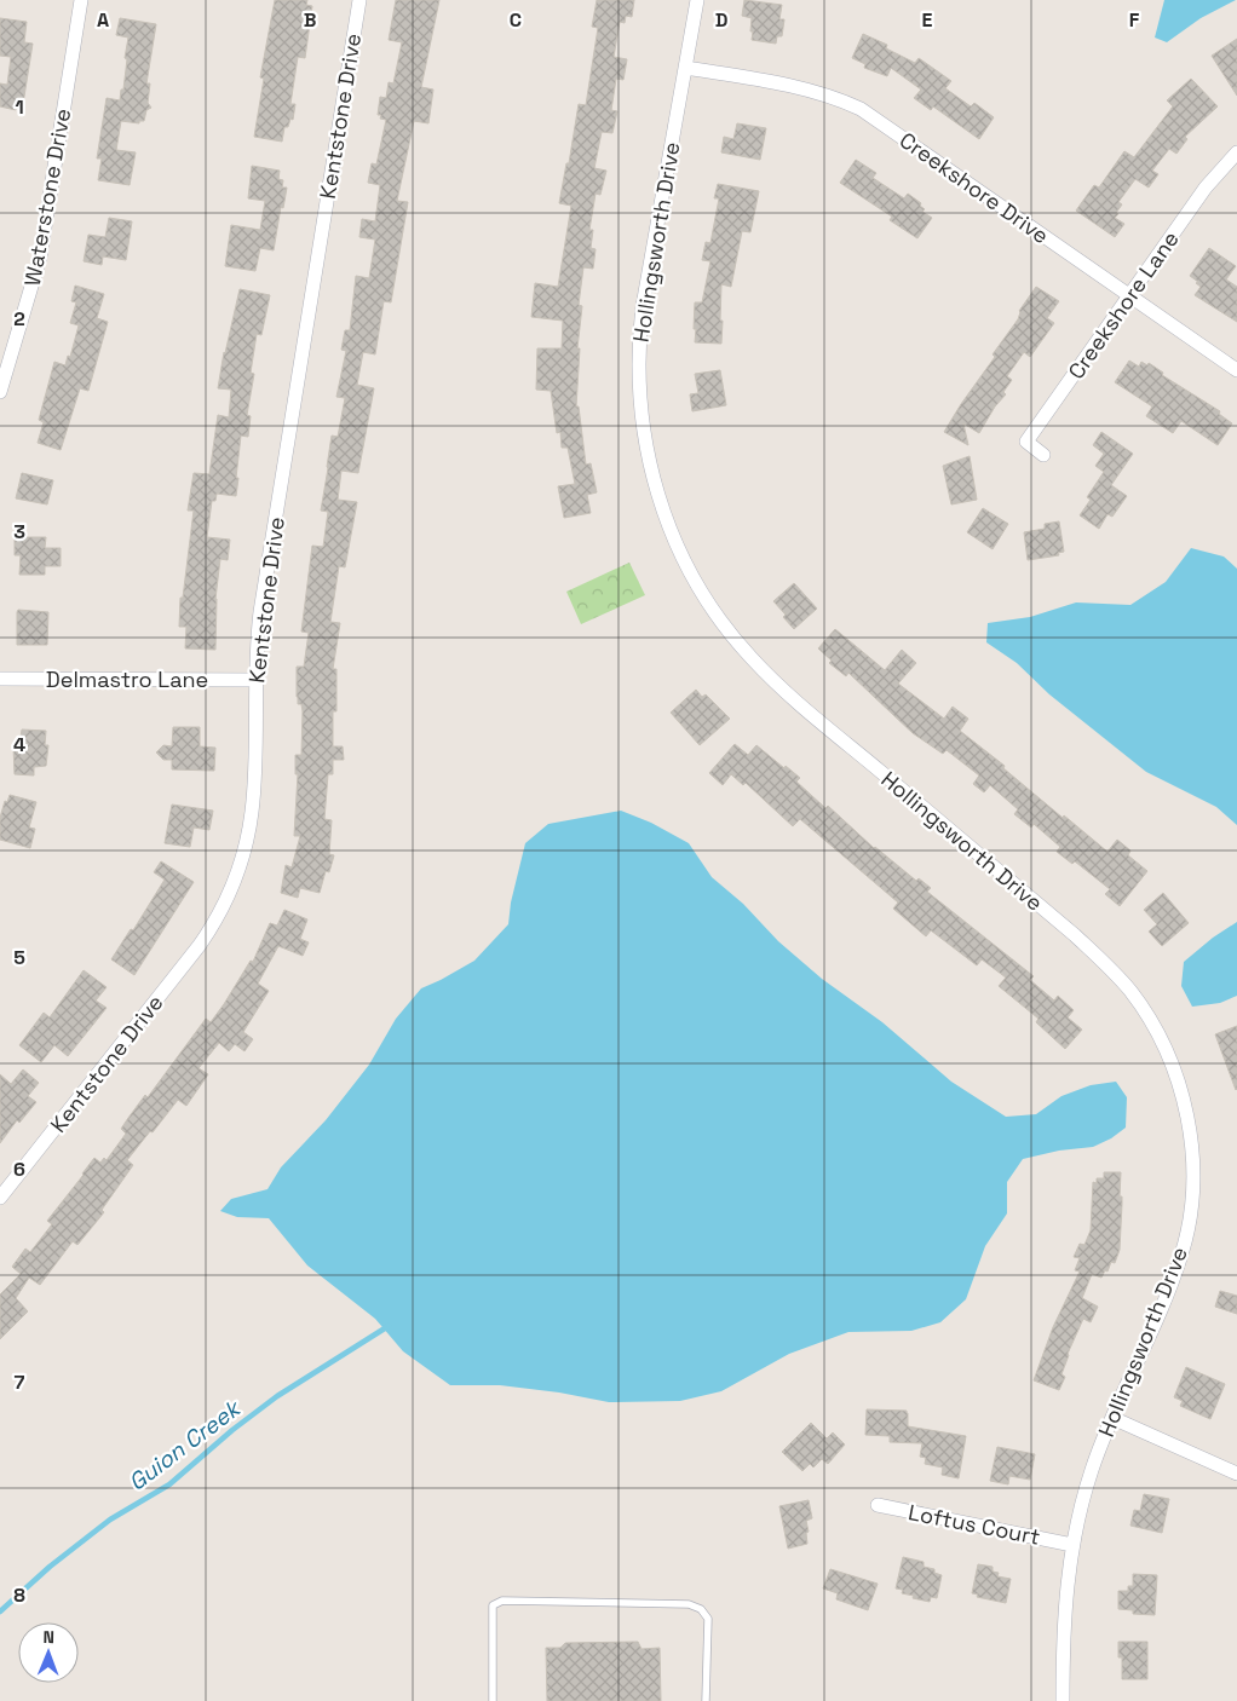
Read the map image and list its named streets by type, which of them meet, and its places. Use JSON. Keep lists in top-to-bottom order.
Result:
{
  "streets": {
    "street": [
      "Kentstone Drive",
      "Creekshore Drive",
      "Waterstone Drive",
      "Hollingsworth Drive",
      "Creekshore Lane",
      "Delmastro Lane",
      "Loftus Court"
    ]
  },
  "crossings": [
    ["Kentstone Drive", "Delmastro Lane"],
    ["Creekshore Drive", "Hollingsworth Drive"],
    ["Creekshore Drive", "Creekshore Lane"],
    ["Hollingsworth Drive", "Loftus Court"]
  ],
  "water": ["Guion Creek"],
  "north": "top",
  "grid": {
    "columns": [
      "A",
      "B",
      "C",
      "D",
      "E",
      "F"
    ],
    "rows": [
      "1",
      "2",
      "3",
      "4",
      "5",
      "6",
      "7",
      "8"
    ]
  }
}
